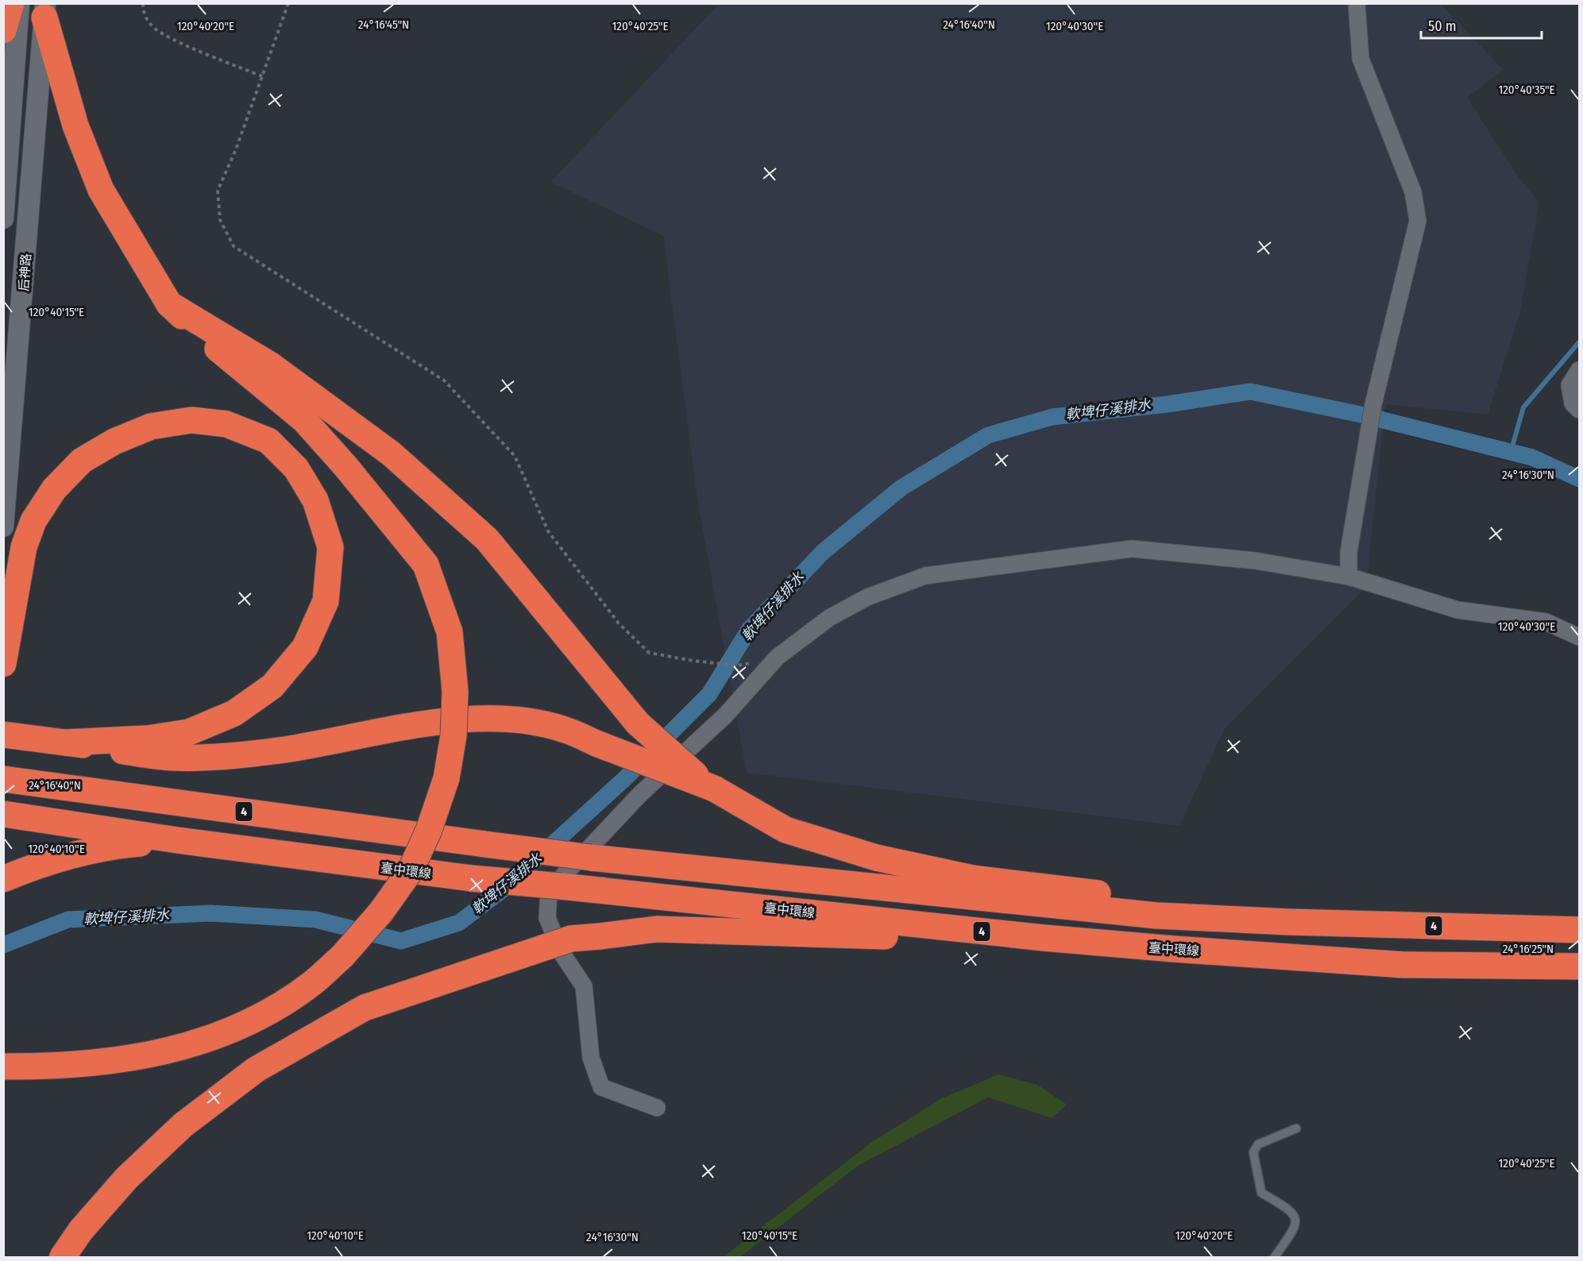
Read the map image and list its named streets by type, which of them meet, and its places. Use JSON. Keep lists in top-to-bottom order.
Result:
{
  "streets": {
    "highway": ["4", "臺中環線"],
    "street": ["后神路"]
  },
  "water": ["軟埤仔溪排水"],
  "scale_bar": "50 m",
  "coordinates": [
    "24°16'45\"N",
    "24°16'40\"N",
    "120°40'20\"E",
    "120°40'25\"E",
    "120°40'30\"E",
    "120°40'35\"E",
    "120°40'15\"E",
    "24°16'30\"N",
    "120°40'10\"E",
    "24°16'25\"N"
  ]
}
